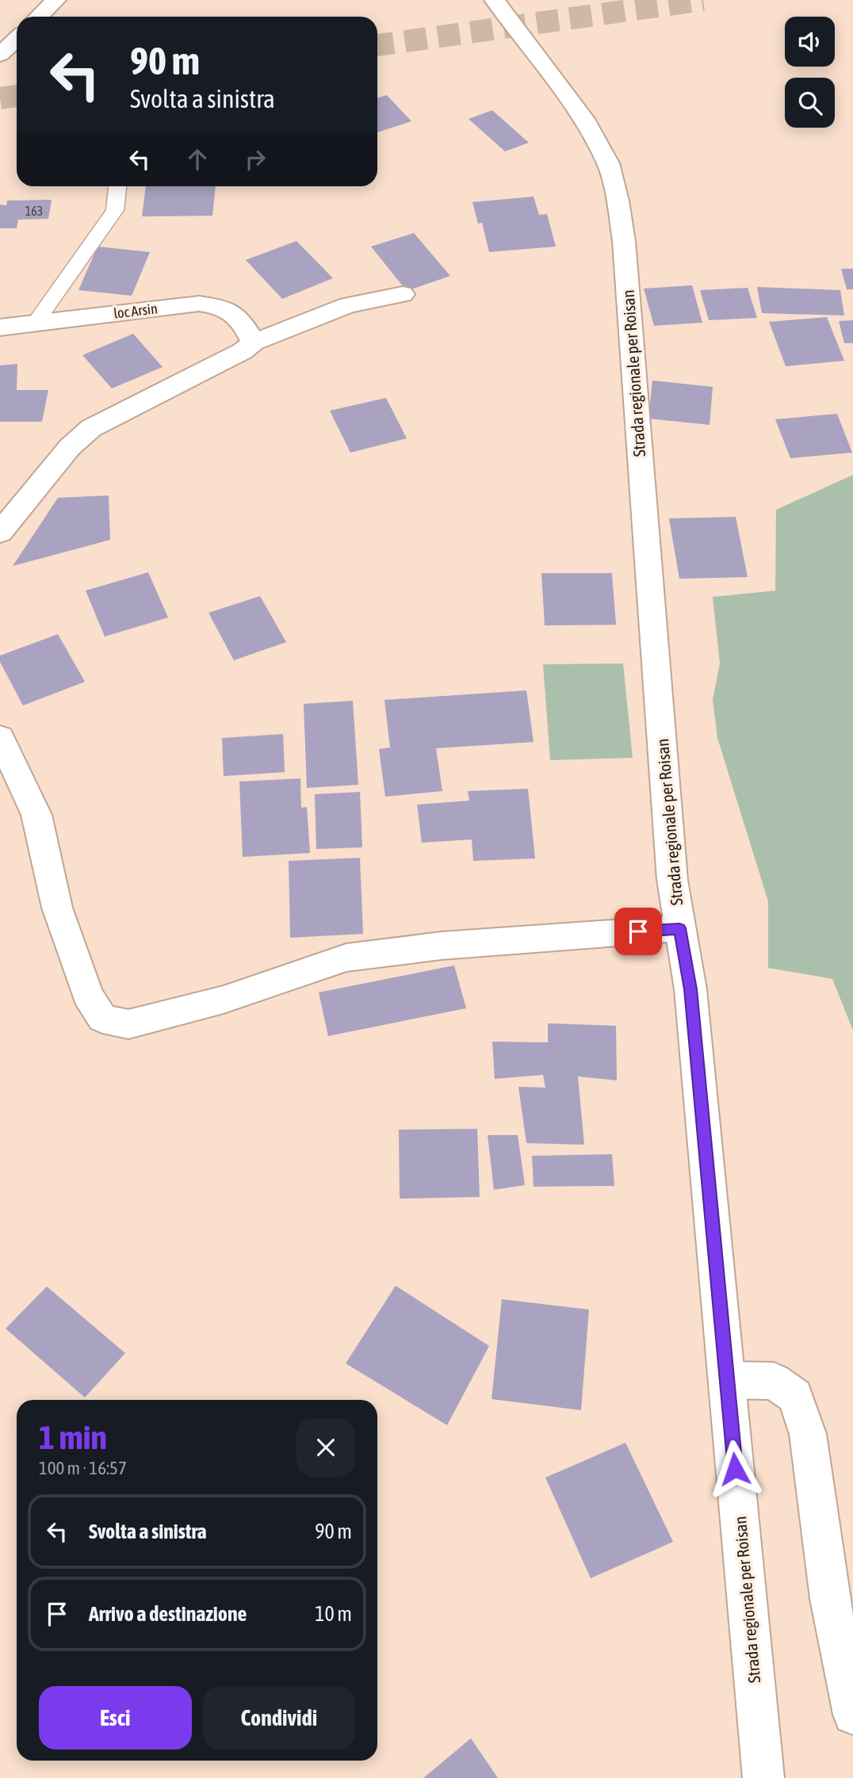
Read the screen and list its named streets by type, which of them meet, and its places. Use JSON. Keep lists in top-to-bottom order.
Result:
{
  "streets": {
    "main road": ["loc Arsin", "Strada regionale per Roisan"]
  },
  "house_numbers": ["163"],
  "page": {
    "turn": ["90 m", "Svolta a sinistra"],
    "heading": ["1 min", "100 m · 16:57"],
    "list": [
      {
        "name": "Svolta a sinistra",
        "value": "90 m"
      },
      {
        "name": "Arrivo a destinazione",
        "value": "10 m"
      }
    ],
    "buttons": ["Esci", "Condividi"]
  }
}
